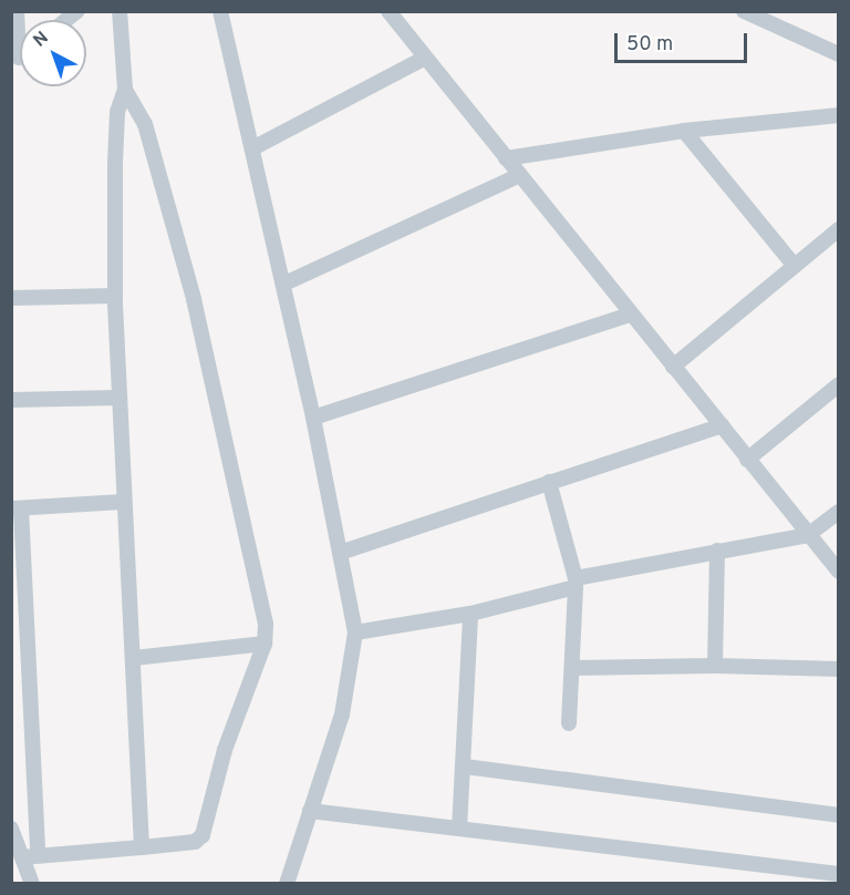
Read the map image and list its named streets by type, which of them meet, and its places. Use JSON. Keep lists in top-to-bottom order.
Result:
{
  "scale_bar": "50 m",
  "north": "top left"
}
